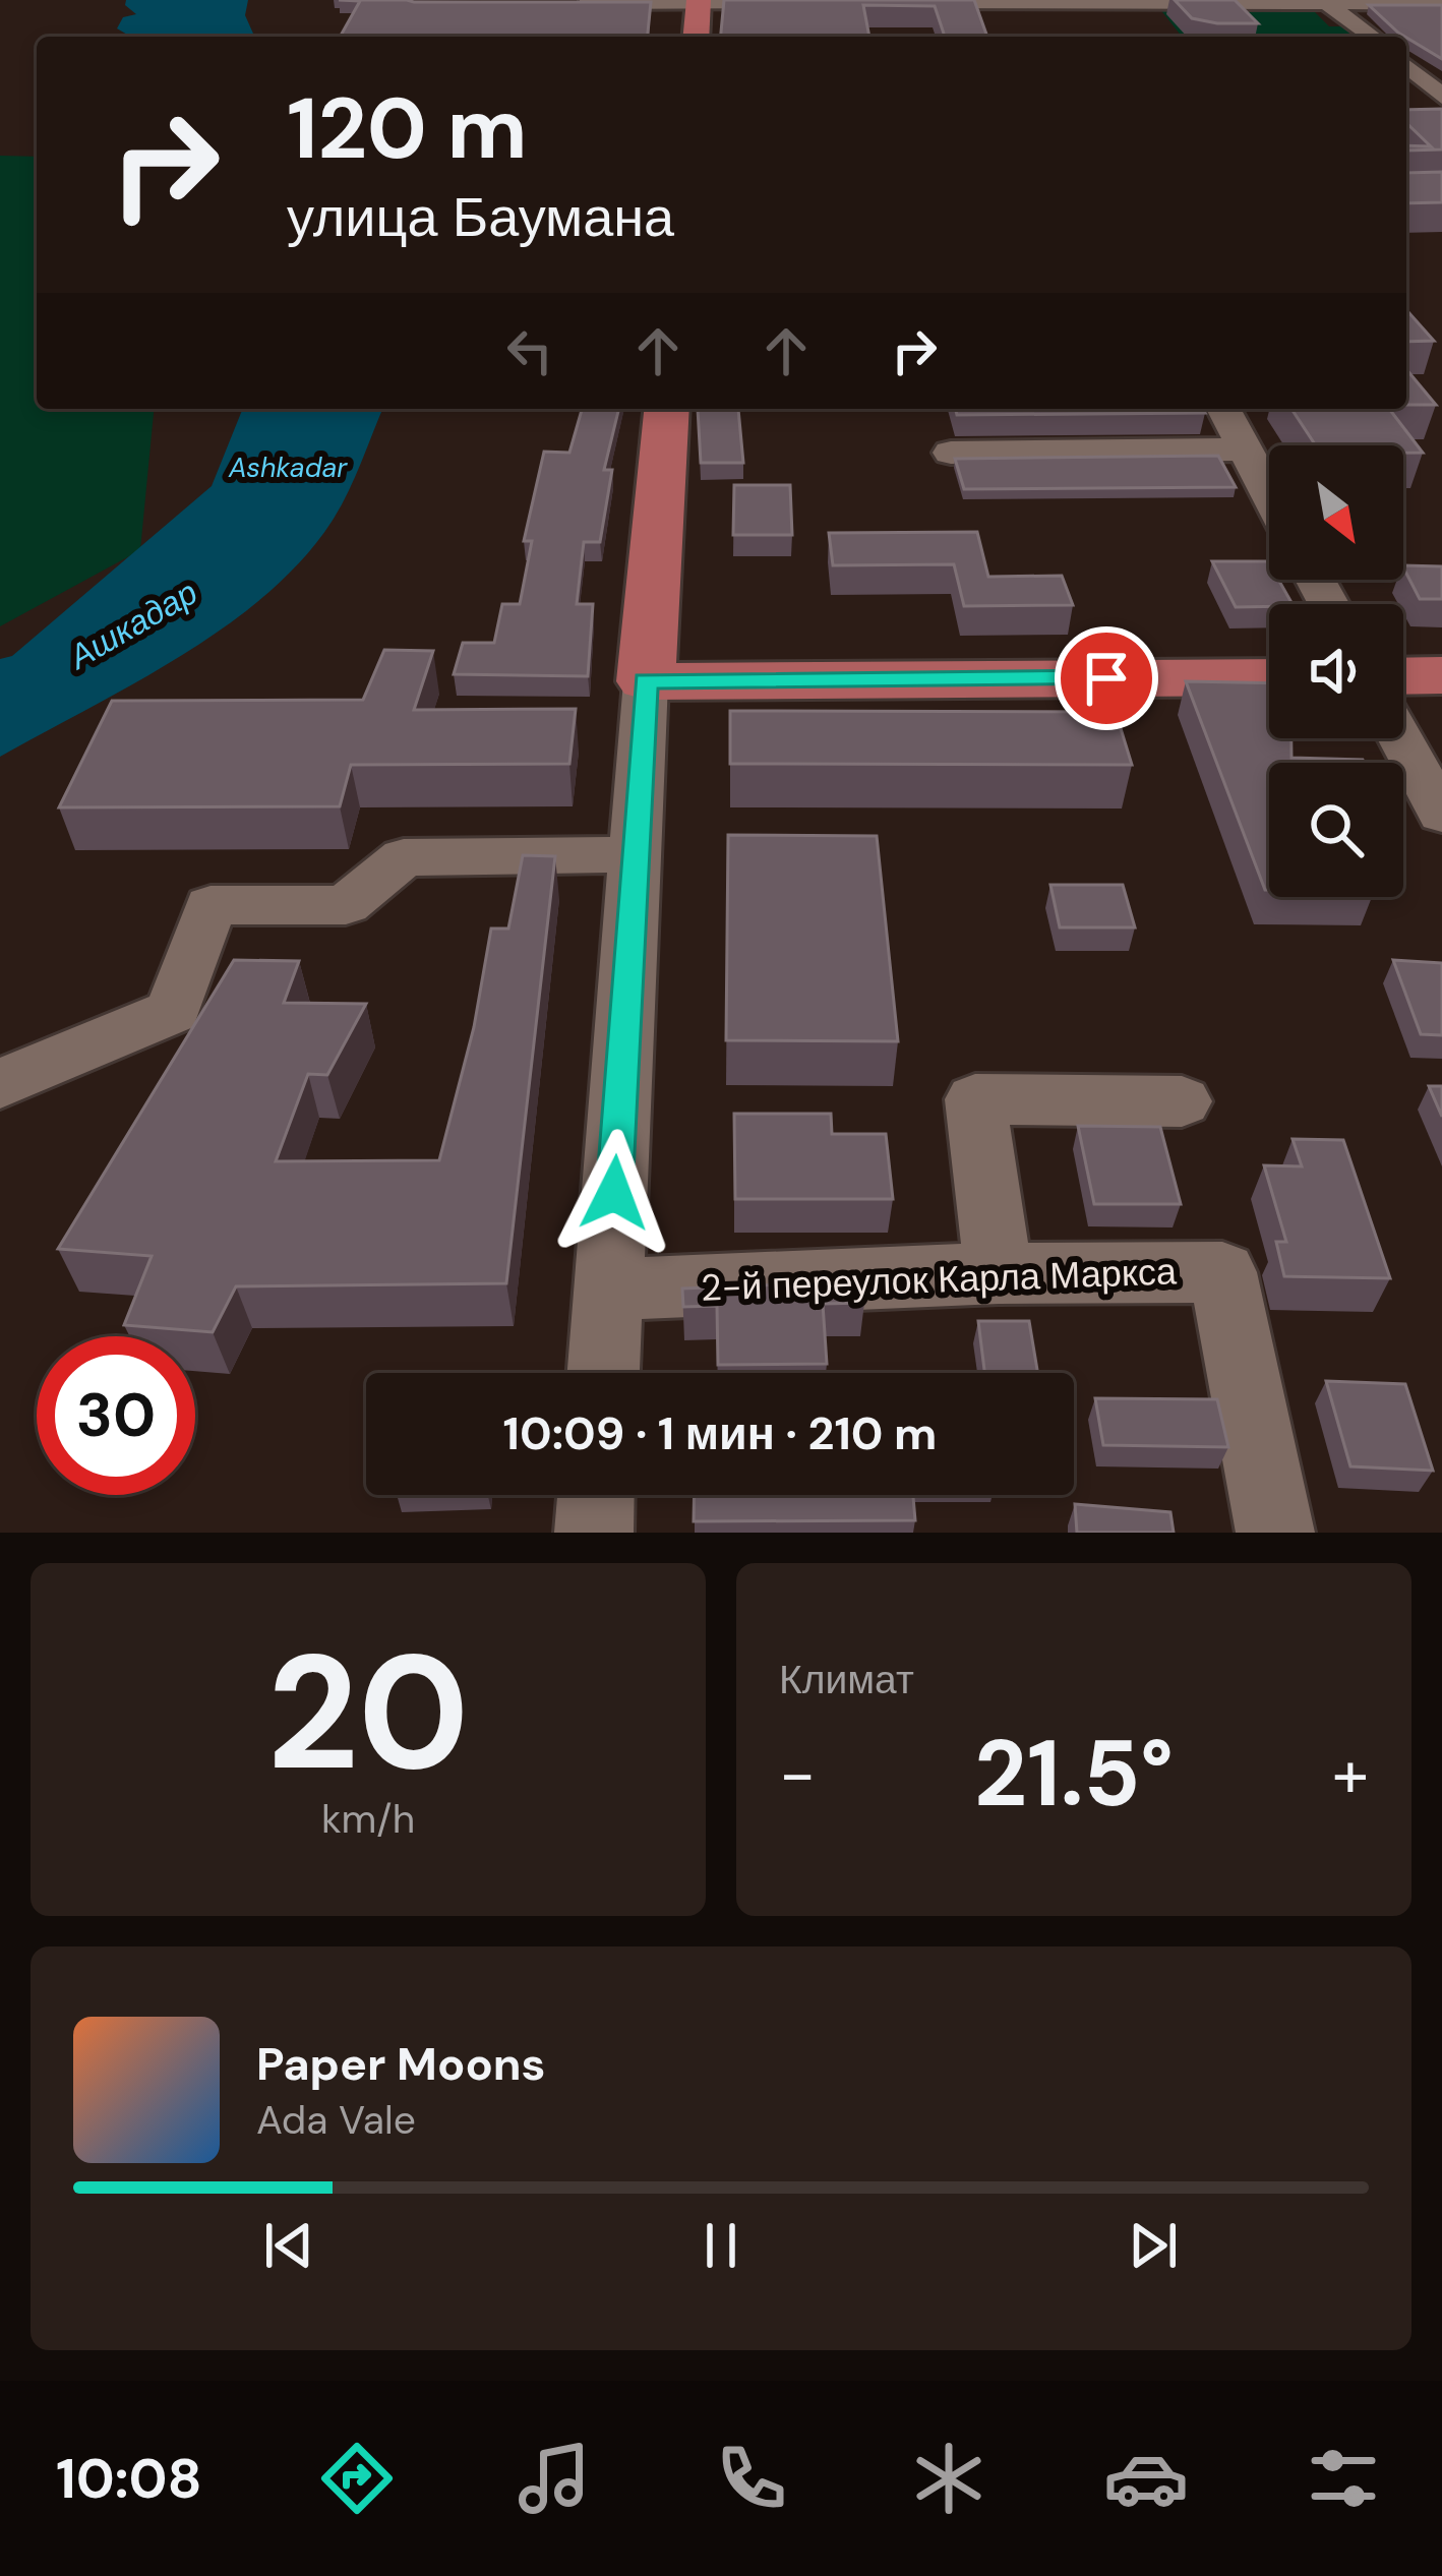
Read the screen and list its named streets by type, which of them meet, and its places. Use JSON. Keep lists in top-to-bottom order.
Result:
{
  "streets": {
    "street": ["2-й переулок Карла Маркса"]
  },
  "water": ["Ashkadar", "Ашкадар"],
  "north": "bottom right",
  "page": {
    "turn": ["120 m", "улица Баумана"],
    "limit": "30",
    "trip": "10:09 · 1 мин · 210 m",
    "tile": [
      ["20", "km/h"],
      "Климат"
    ],
    "heat": ["−", "21.5°", "+"],
    "song": ["Paper Moons", "Ada Vale"],
    "tabs": "10:08"
  }
}
